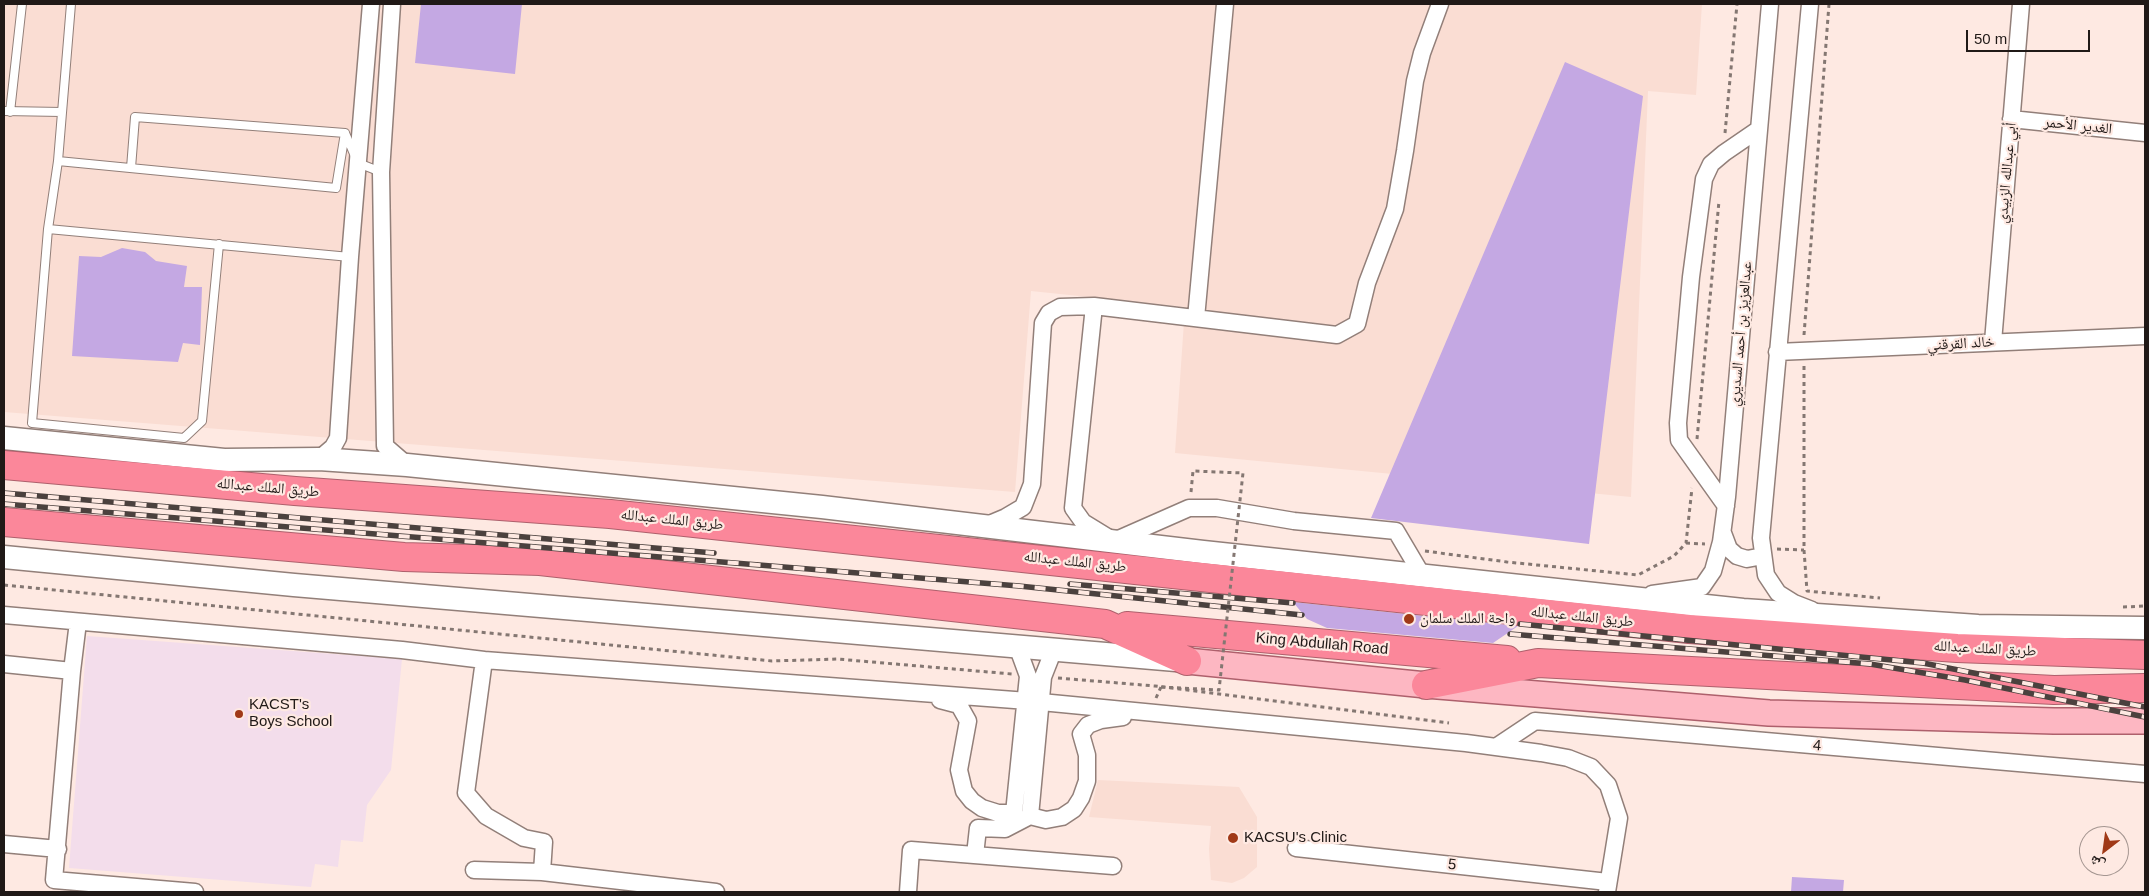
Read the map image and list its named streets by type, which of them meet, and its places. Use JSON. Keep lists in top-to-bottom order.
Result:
{
  "streets": {
    "highway": ["طريق الملك عبدالله", "King Abdullah Road"],
    "street": [
      "الغدير الأحمر",
      "أبي عبدالله الزبيدي",
      "عبدالعزيز بن أحمد السديري",
      "خالد القرقني",
      "4",
      "5"
    ]
  },
  "crossings": [
    ["الغدير الأحمر", "أبي عبدالله الزبيدي"],
    ["أبي عبدالله الزبيدي", "خالد القرقني"]
  ],
  "places": ["واحة الملك سلمان", "KACST's Boys School", "KACSU's Clinic"],
  "scale_bar": "50 m",
  "north": "bottom left"
}
